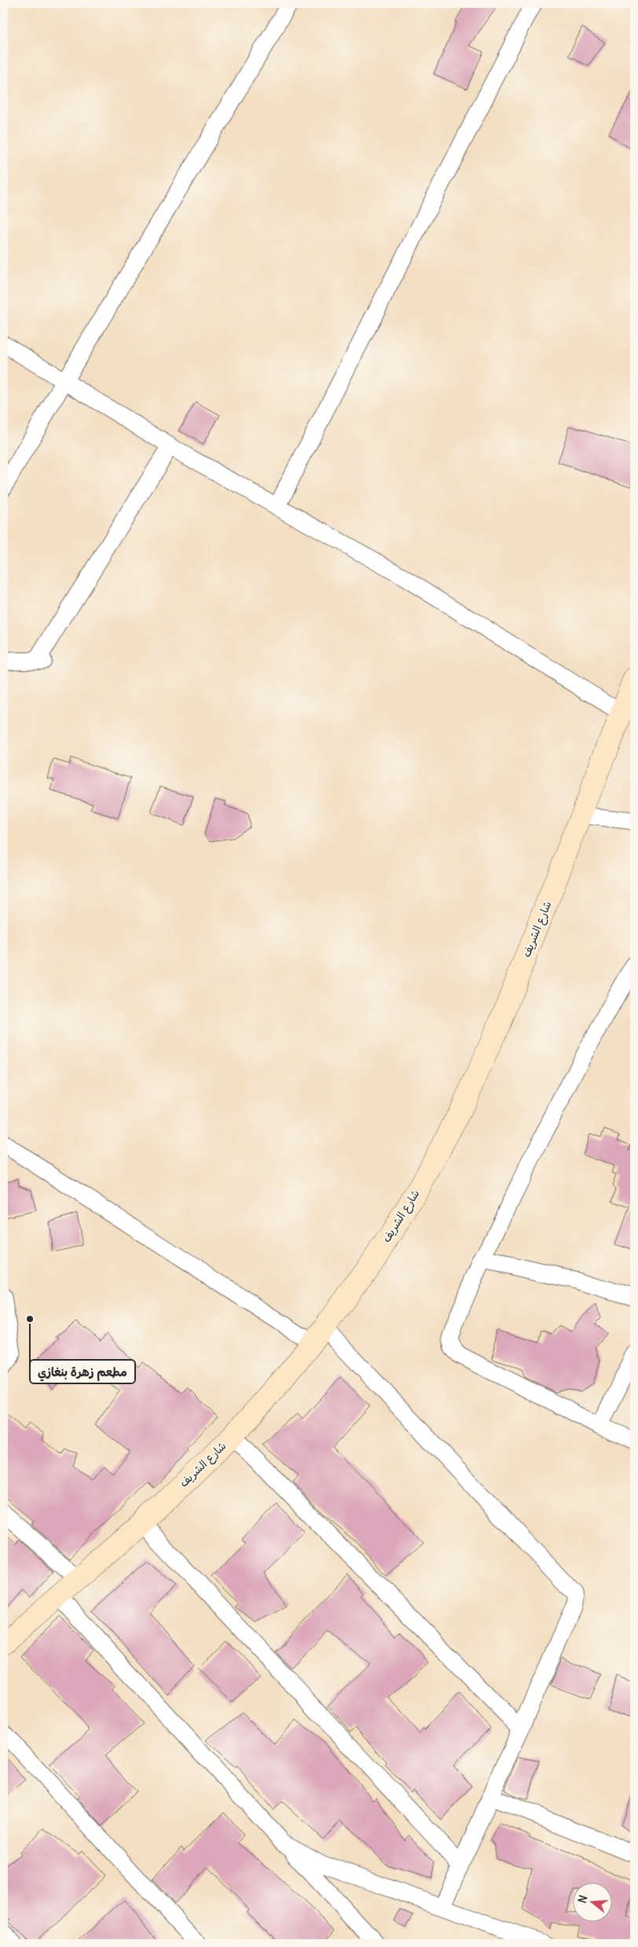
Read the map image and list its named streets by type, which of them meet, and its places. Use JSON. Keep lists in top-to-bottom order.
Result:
{
  "streets": {
    "main road": ["شارع الشريف"]
  },
  "places": ["مطعم زهرة بنغازي"],
  "north": "left"
}
